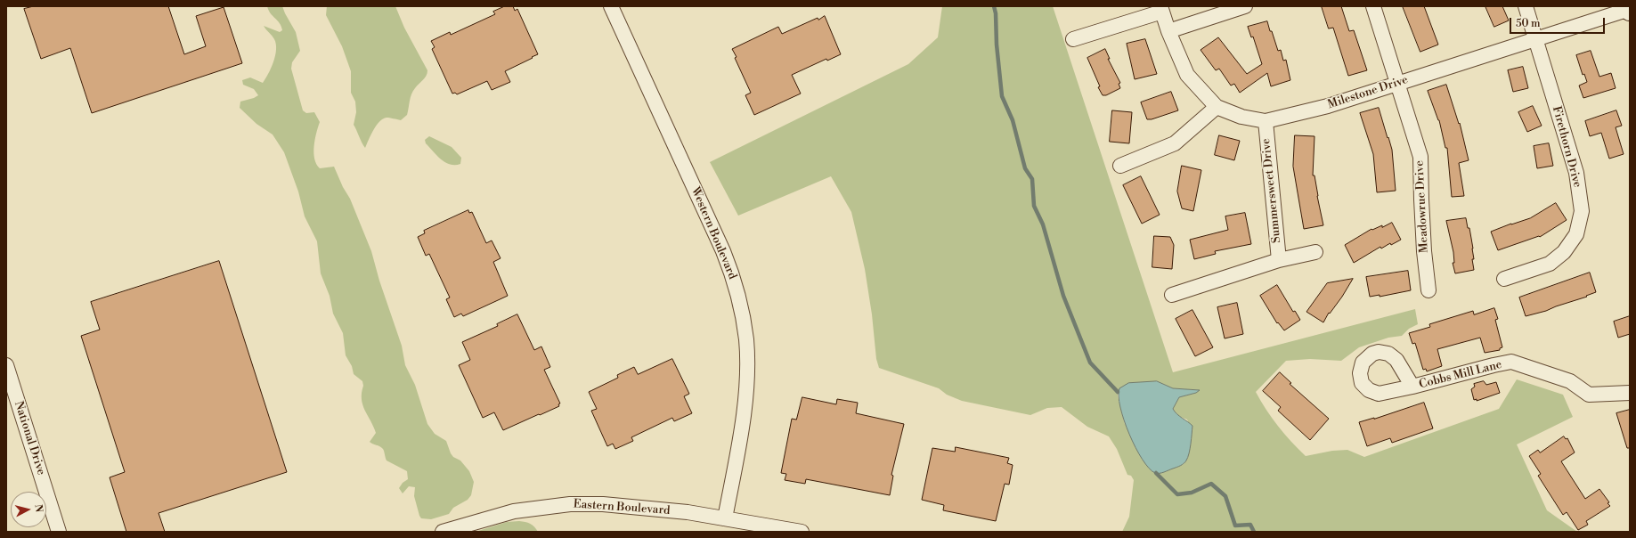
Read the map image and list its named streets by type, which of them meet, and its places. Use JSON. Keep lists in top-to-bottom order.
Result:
{
  "streets": {
    "street": [
      "Milestone Drive",
      "Firethorn Drive",
      "Summersweet Drive",
      "Meadowrue Drive",
      "Western Boulevard",
      "Cobbs Mill Lane",
      "National Drive",
      "Eastern Boulevard"
    ]
  },
  "crossings": [
    ["Milestone Drive", "Firethorn Drive"],
    ["Milestone Drive", "Summersweet Drive"],
    ["Milestone Drive", "Meadowrue Drive"],
    ["Western Boulevard", "Eastern Boulevard"]
  ],
  "scale_bar": "50 m",
  "north": "right"
}
